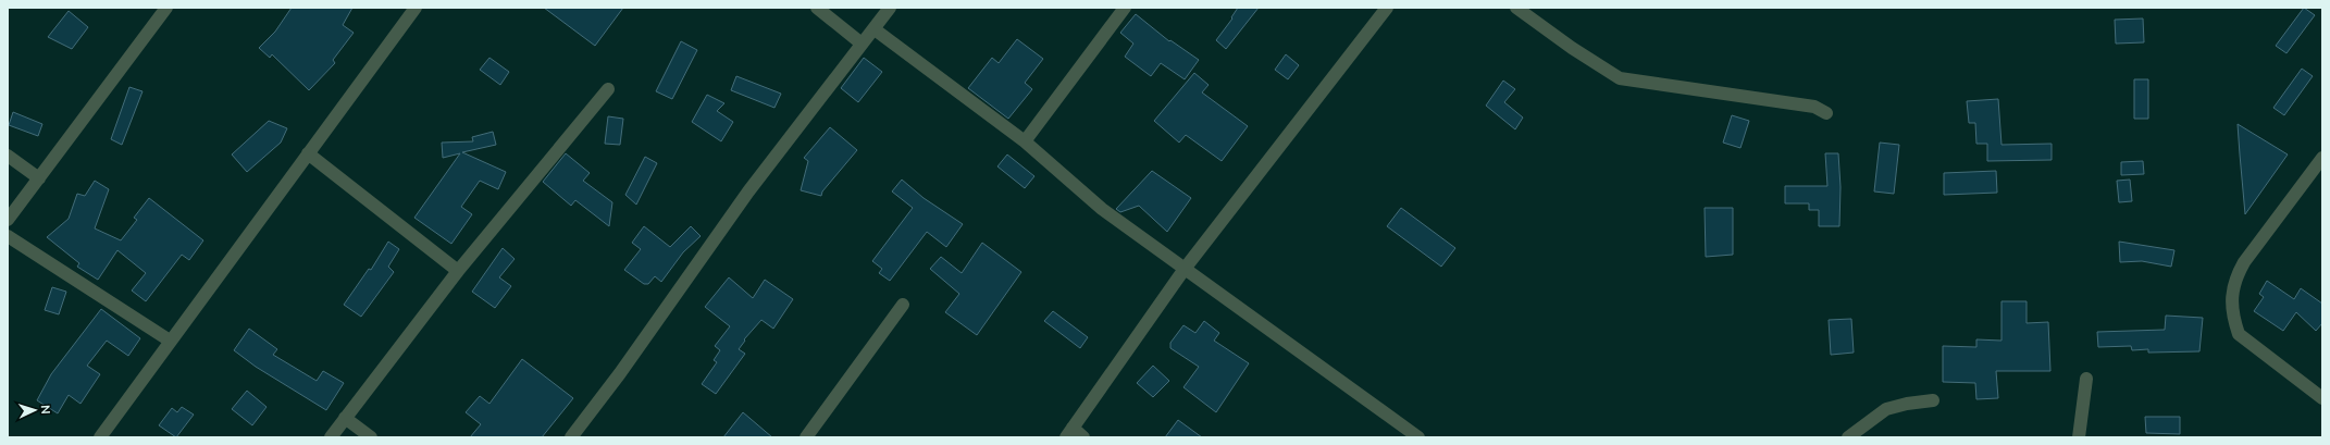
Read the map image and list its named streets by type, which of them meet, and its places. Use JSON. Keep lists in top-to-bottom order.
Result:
{
  "north": "right"
}
